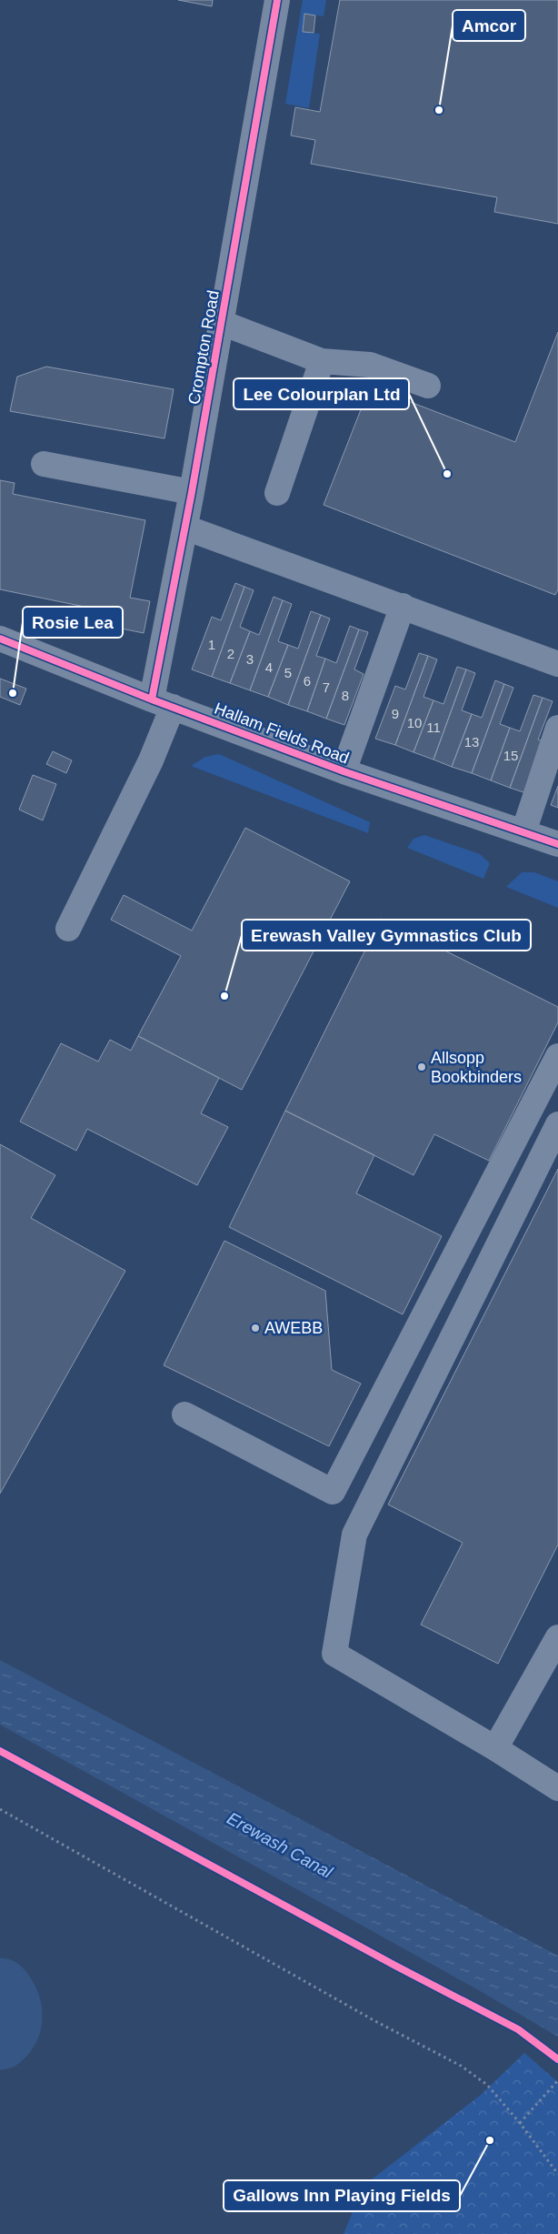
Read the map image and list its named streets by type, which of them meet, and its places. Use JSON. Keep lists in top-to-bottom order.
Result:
{
  "streets": {
    "street": ["Crompton Road", "Hallam Fields Road"]
  },
  "crossings": [
    ["Crompton Road", "Hallam Fields Road"]
  ],
  "water": ["Erewash Canal"],
  "places": [
    "Amcor",
    "Lee Colourplan Ltd",
    "Rosie Lea",
    "Erewash Valley Gymnastics Club",
    "Allsopp Bookbinders",
    "AWEBB",
    "Gallows Inn Playing Fields"
  ],
  "house_numbers": [
    "1",
    "2",
    "3",
    "4",
    "5",
    "6",
    "7",
    "8",
    "9",
    "10",
    "11",
    "13",
    "15"
  ]
}
